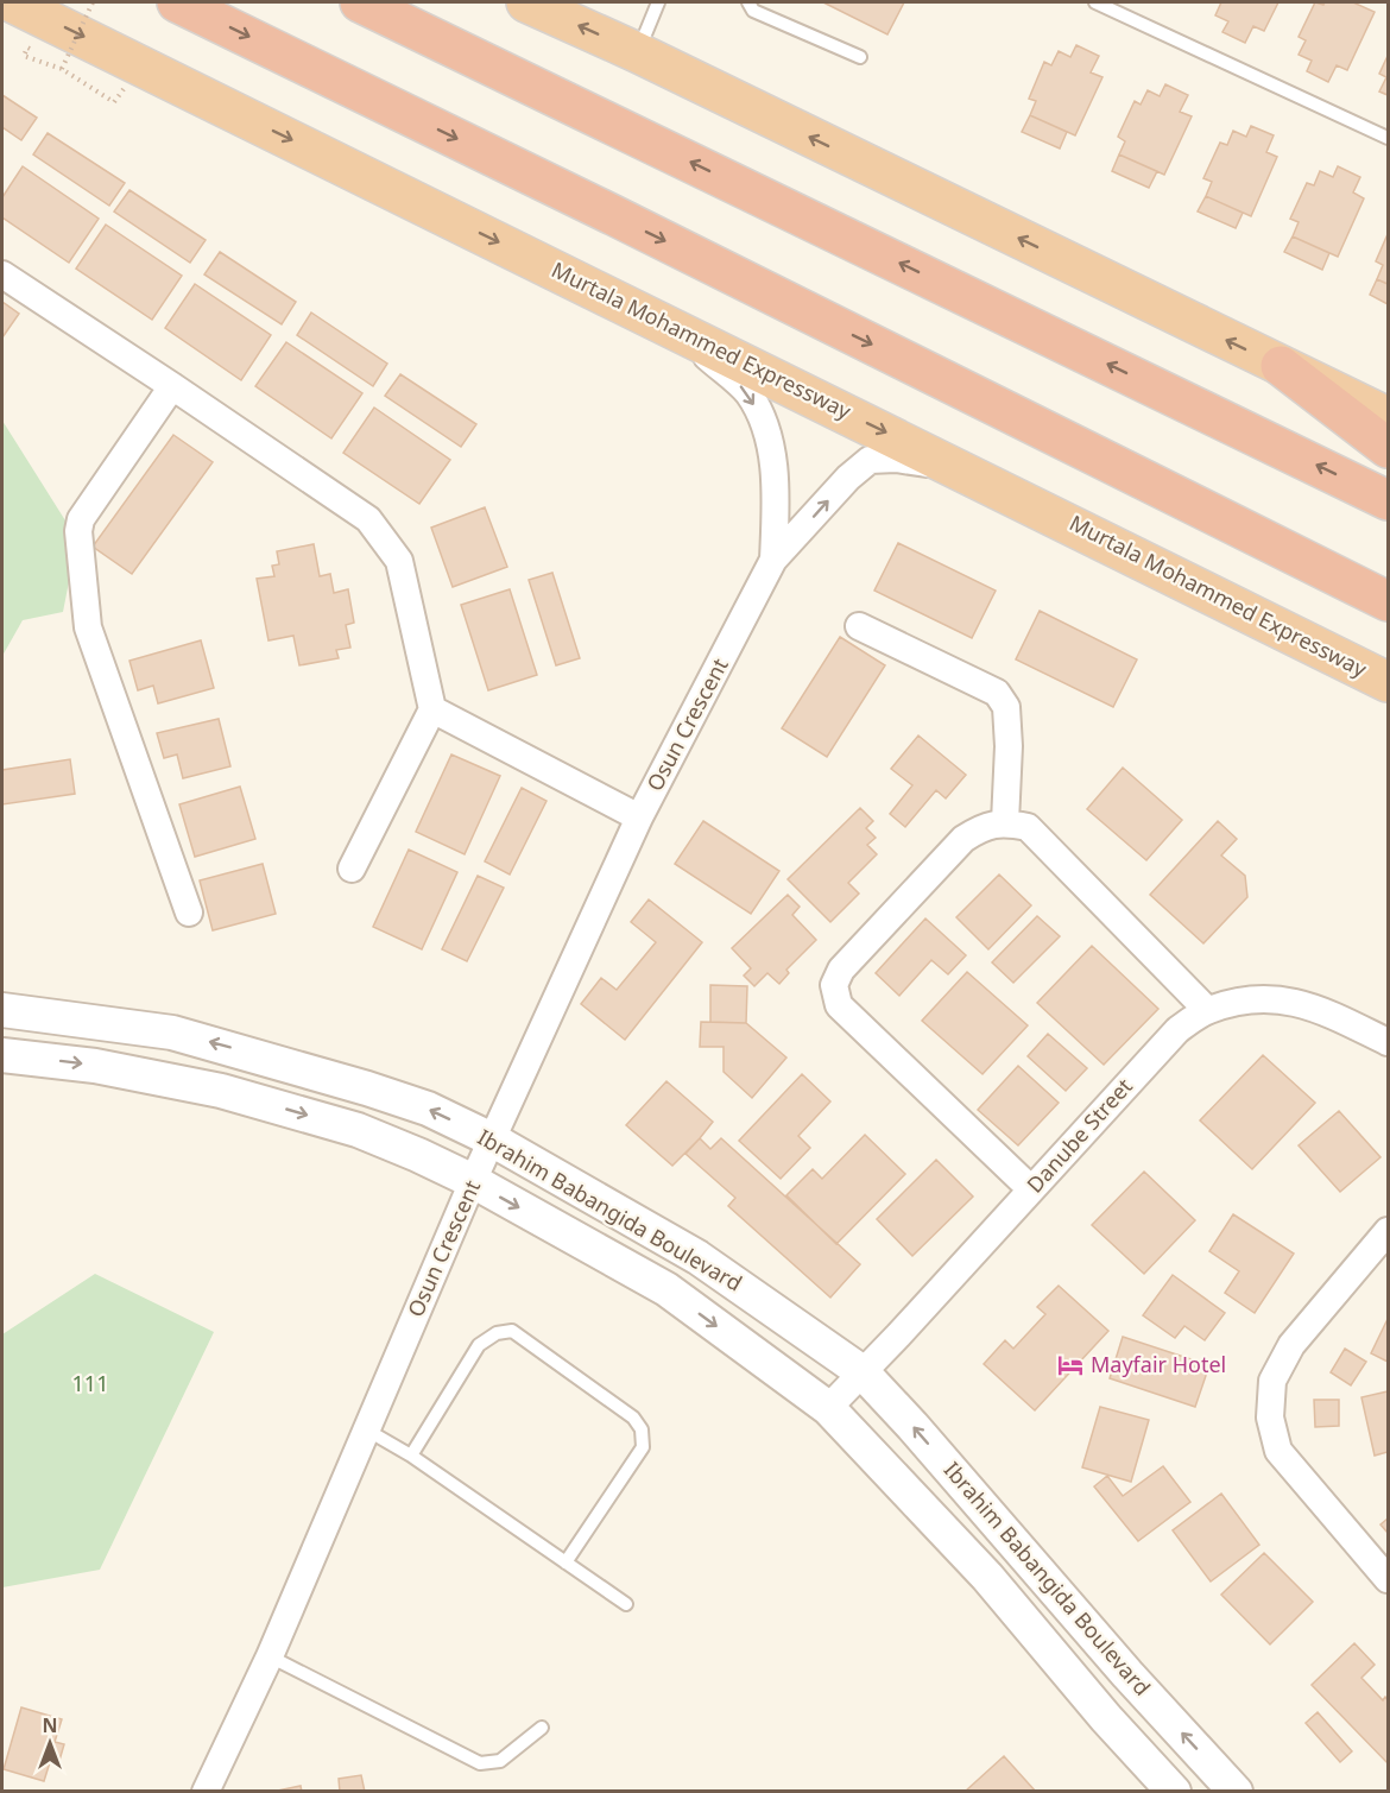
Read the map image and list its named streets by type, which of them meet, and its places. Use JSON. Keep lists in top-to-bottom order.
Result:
{
  "streets": {
    "highway": ["Murtala Mohammed Expressway"],
    "street": ["Osun Crescent", "Danube Street", "Ibrahim Babangida Boulevard"]
  },
  "crossings": [
    ["Osun Crescent", "Ibrahim Babangida Boulevard"],
    ["Danube Street", "Ibrahim Babangida Boulevard"]
  ],
  "parks": ["111"],
  "places": {
    "hotel": ["Mayfair Hotel"]
  },
  "north": "top"
}
